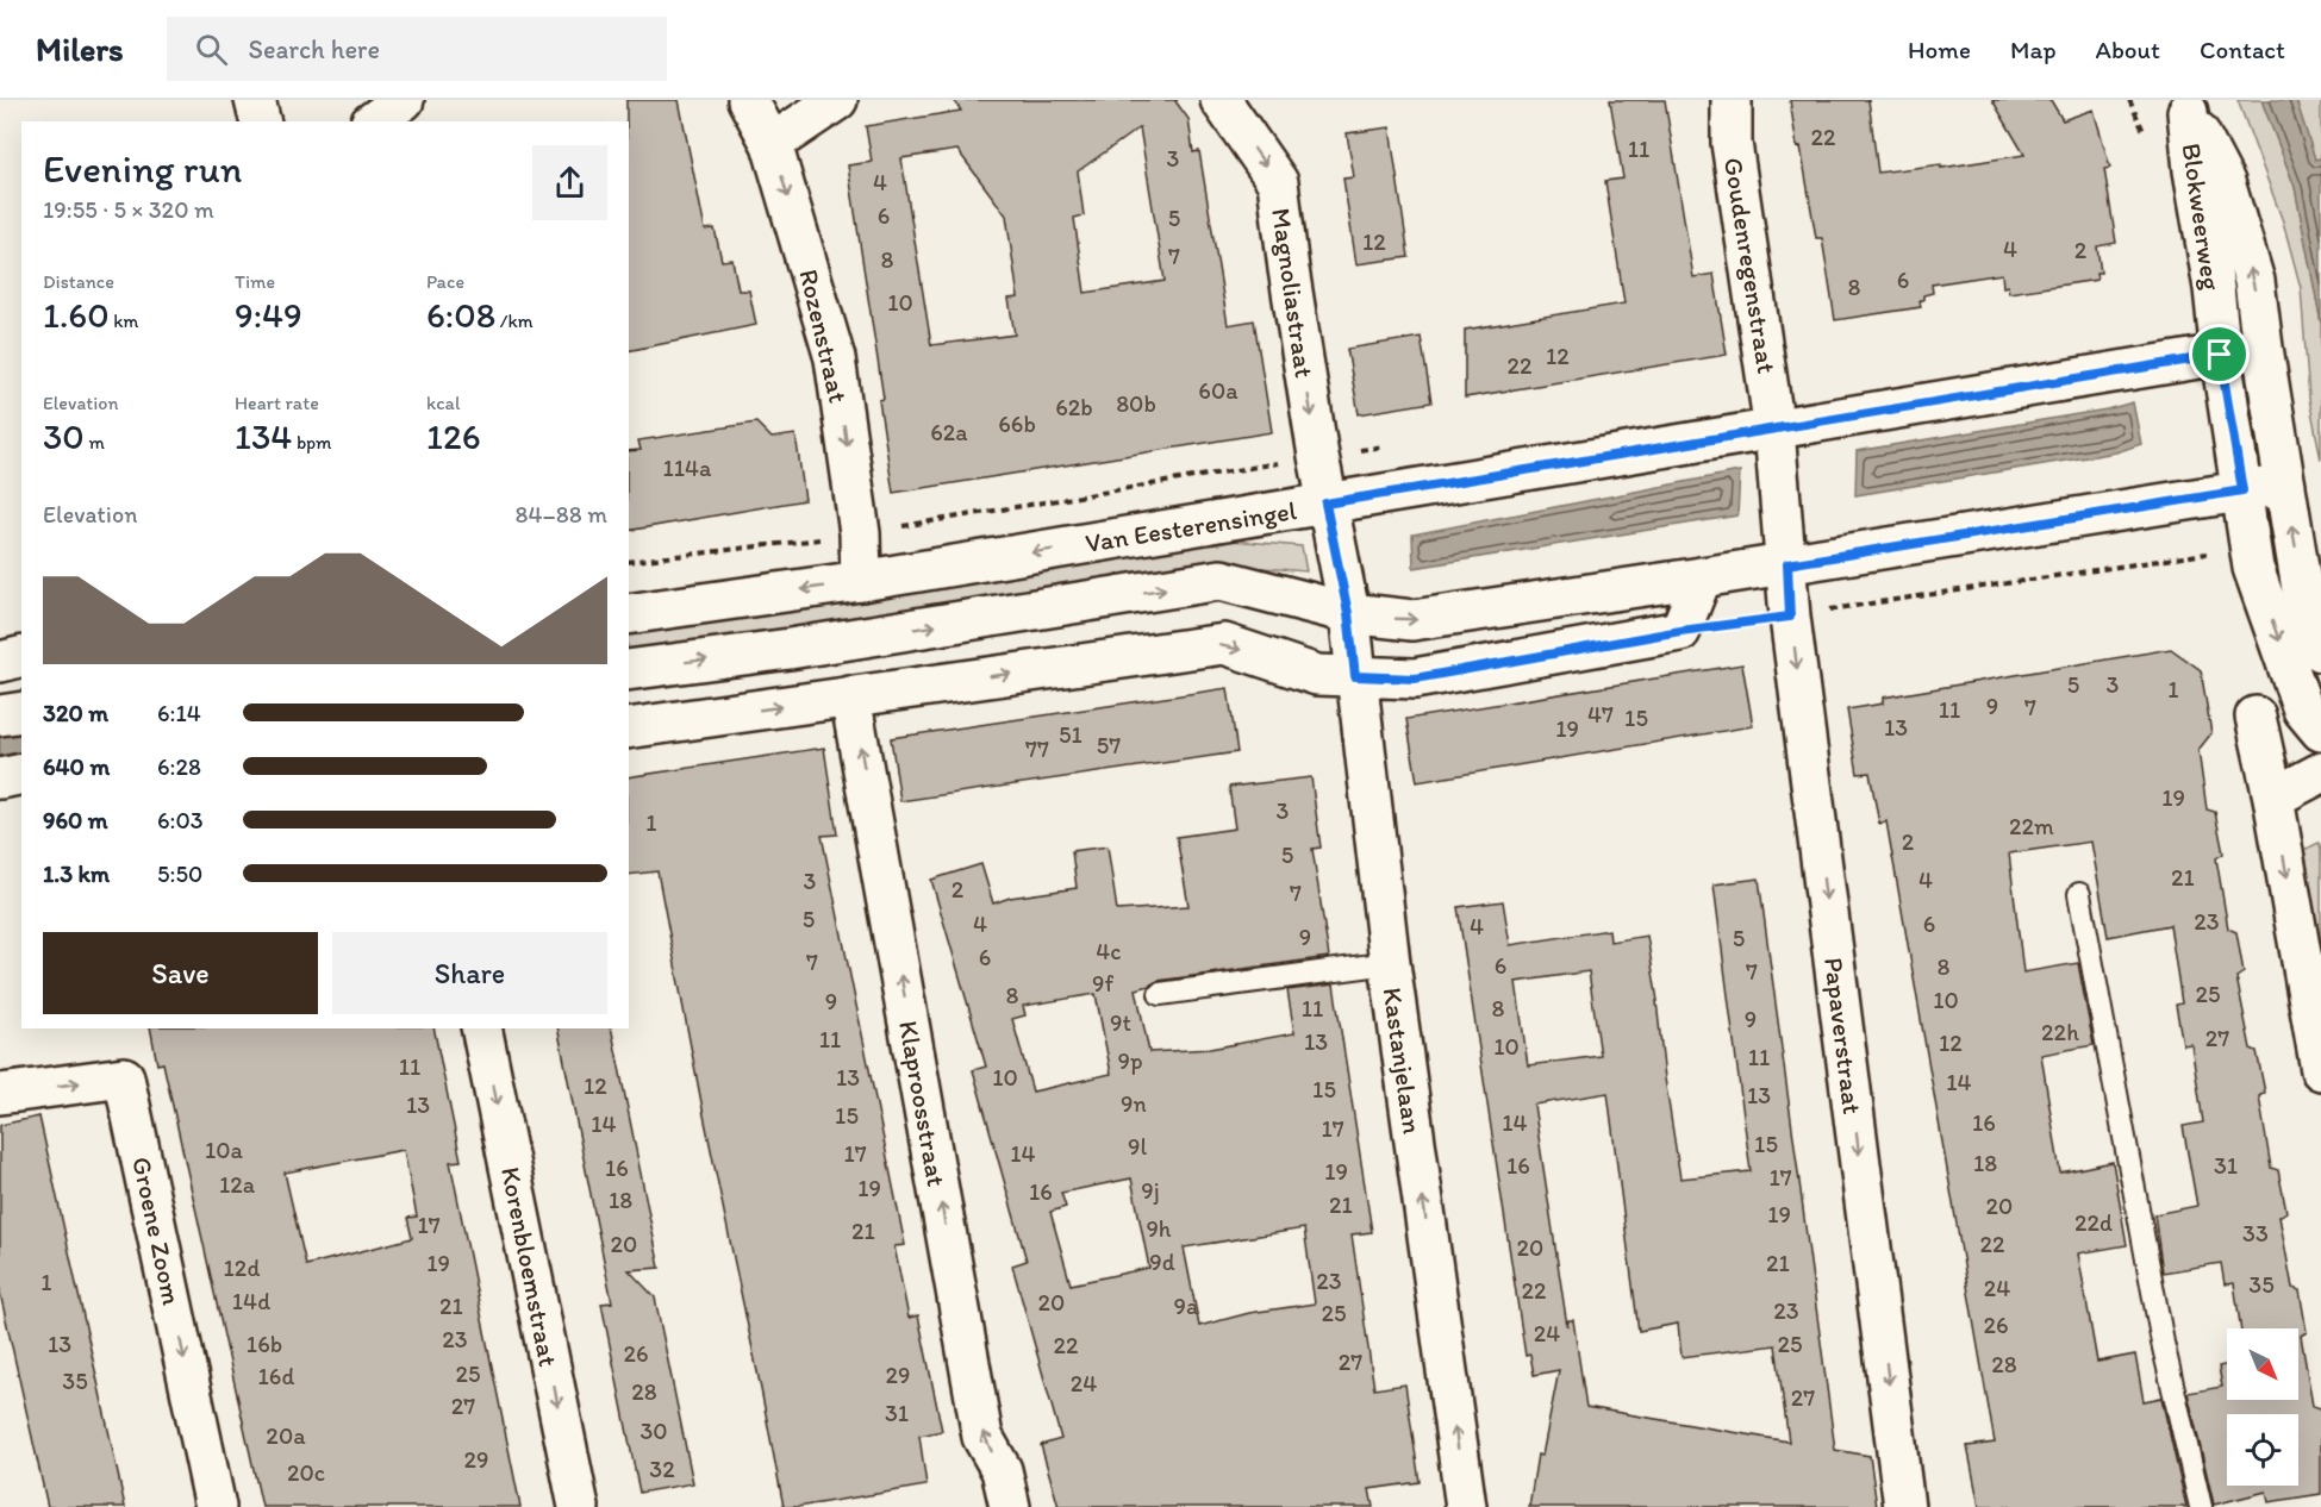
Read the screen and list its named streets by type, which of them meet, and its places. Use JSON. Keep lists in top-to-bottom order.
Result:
{
  "streets": {
    "street": [
      "Blokweerweg",
      "Goudenregenstraat",
      "Magnoliastraat",
      "Rozenstraat",
      "Van Eesterensingel",
      "Papaverstraat",
      "Kastanjelaan",
      "Klaproosstraat",
      "Groene Zoom",
      "Korenbloemstraat"
    ]
  },
  "crossings": [
    ["Blokweerweg", "Van Eesterensingel"],
    ["Goudenregenstraat", "Van Eesterensingel"],
    ["Goudenregenstraat", "Papaverstraat"],
    ["Magnoliastraat", "Van Eesterensingel"],
    ["Magnoliastraat", "Kastanjelaan"],
    ["Rozenstraat", "Van Eesterensingel"]
  ],
  "one_way": [
    "Magnoliastraat",
    "Rozenstraat",
    "Papaverstraat",
    "Kastanjelaan",
    "Klaproosstraat",
    "Groene Zoom",
    "Korenbloemstraat"
  ],
  "house_numbers": [
    "22",
    "11",
    "3",
    "4",
    "6",
    "5",
    "12",
    "4",
    "2",
    "7",
    "8",
    "6",
    "8",
    "10",
    "12",
    "22",
    "60a",
    "80b",
    "62b",
    "66b",
    "62a",
    "114a",
    "5",
    "3",
    "1",
    "9",
    "7",
    "11",
    "47",
    "15",
    "13",
    "19",
    "51",
    "57",
    "77",
    "19",
    "3",
    "1",
    "22m",
    "2",
    "5",
    "21",
    "4",
    "3",
    "2",
    "7",
    "5",
    "23",
    "4",
    "6",
    "4",
    "9",
    "5",
    "4c",
    "6",
    "7",
    "6",
    "8",
    "7",
    "9f",
    "25",
    "8",
    "10",
    "9",
    "11",
    "8",
    "9",
    "9t",
    "22h",
    "27",
    "11",
    "13",
    "12",
    "10",
    "11",
    "9p",
    "11",
    "13",
    "10",
    "14",
    "12",
    "15",
    "13",
    "9n",
    "13",
    "15",
    "14",
    "16",
    "14",
    "17",
    "15",
    "9l",
    "10a",
    "17",
    "14",
    "18",
    "16",
    "31",
    "16",
    "19",
    "17",
    "12a",
    "19",
    "9j",
    "16",
    "18",
    "21",
    "20",
    "19",
    "22d",
    "17",
    "9h",
    "21",
    "33",
    "20",
    "22",
    "20",
    "9d",
    "19",
    "21",
    "12d",
    "23",
    "1",
    "35",
    "24",
    "22",
    "14d",
    "20",
    "21",
    "9a",
    "23",
    "25",
    "26",
    "24",
    "23",
    "13",
    "16b",
    "25",
    "22",
    "26",
    "27",
    "28",
    "25",
    "29",
    "16d",
    "35",
    "24",
    "28",
    "27",
    "27",
    "31",
    "30",
    "20a",
    "29",
    "32",
    "20c"
  ],
  "north": "bottom right",
  "page": {
    "header": "Milers",
    "search": "Search here",
    "nav": [
      "Home",
      "Map",
      "About",
      "Contact"
    ],
    "heading": ["Evening run", "19:55 · 5 × 320 m"],
    "stats": [
      ["Distance", "1.60 km"],
      ["Time", "9:49"],
      ["Pace", "6:08 /km"],
      ["Elevation", "30 m"],
      ["Heart rate", "134 bpm"],
      ["kcal", "126"]
    ],
    "chart": ["Elevation", "84–88 m"],
    "list": [
      {
        "name": "320 m",
        "note": "6:14"
      },
      {
        "name": "640 m",
        "note": "6:28"
      },
      {
        "name": "960 m",
        "note": "6:03"
      },
      {
        "name": "1.3 km",
        "note": "5:50"
      }
    ],
    "buttons": ["Save", "Share"]
  }
}
